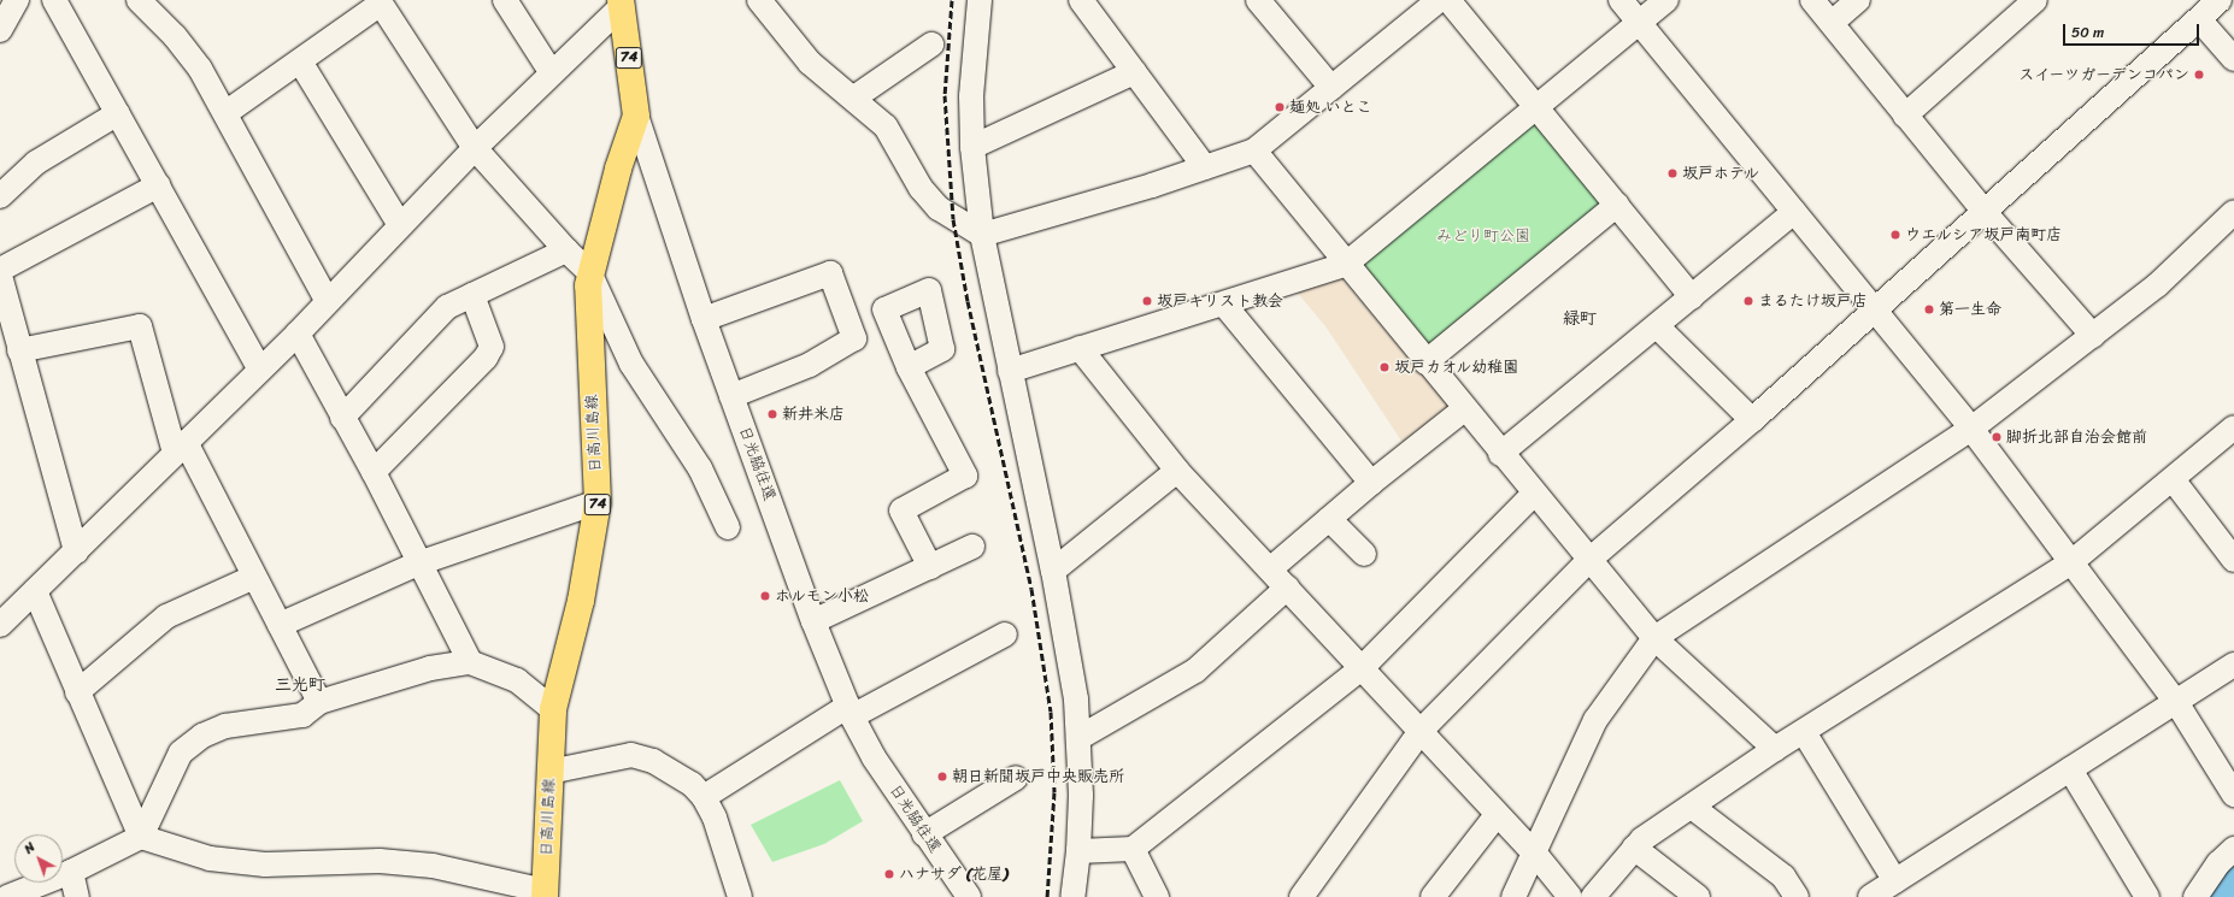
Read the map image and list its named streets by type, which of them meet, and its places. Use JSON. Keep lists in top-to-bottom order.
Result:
{
  "streets": {
    "main road": ["74", "日高川島線", "日光脇往還"]
  },
  "crossings": [
    ["日高川島線", "日光脇往還"]
  ],
  "districts": ["緑町", "三光町"],
  "parks": ["みどり町公園"],
  "places": [
    "スイーツガーデンコパン",
    "麺処 いとこ",
    "坂戸ホテル",
    "ウエルシア坂戸南町店",
    "坂戸キリスト教会",
    "まるたけ坂戸店",
    "第一生命",
    "坂戸カオル幼稚園",
    "新井米店",
    "脚折北部自治会館前",
    "ホルモン小松",
    "朝日新聞坂戸中央販売所",
    "ハナサダ (花屋)"
  ],
  "scale_bar": "50 m",
  "north": "top left"
}
